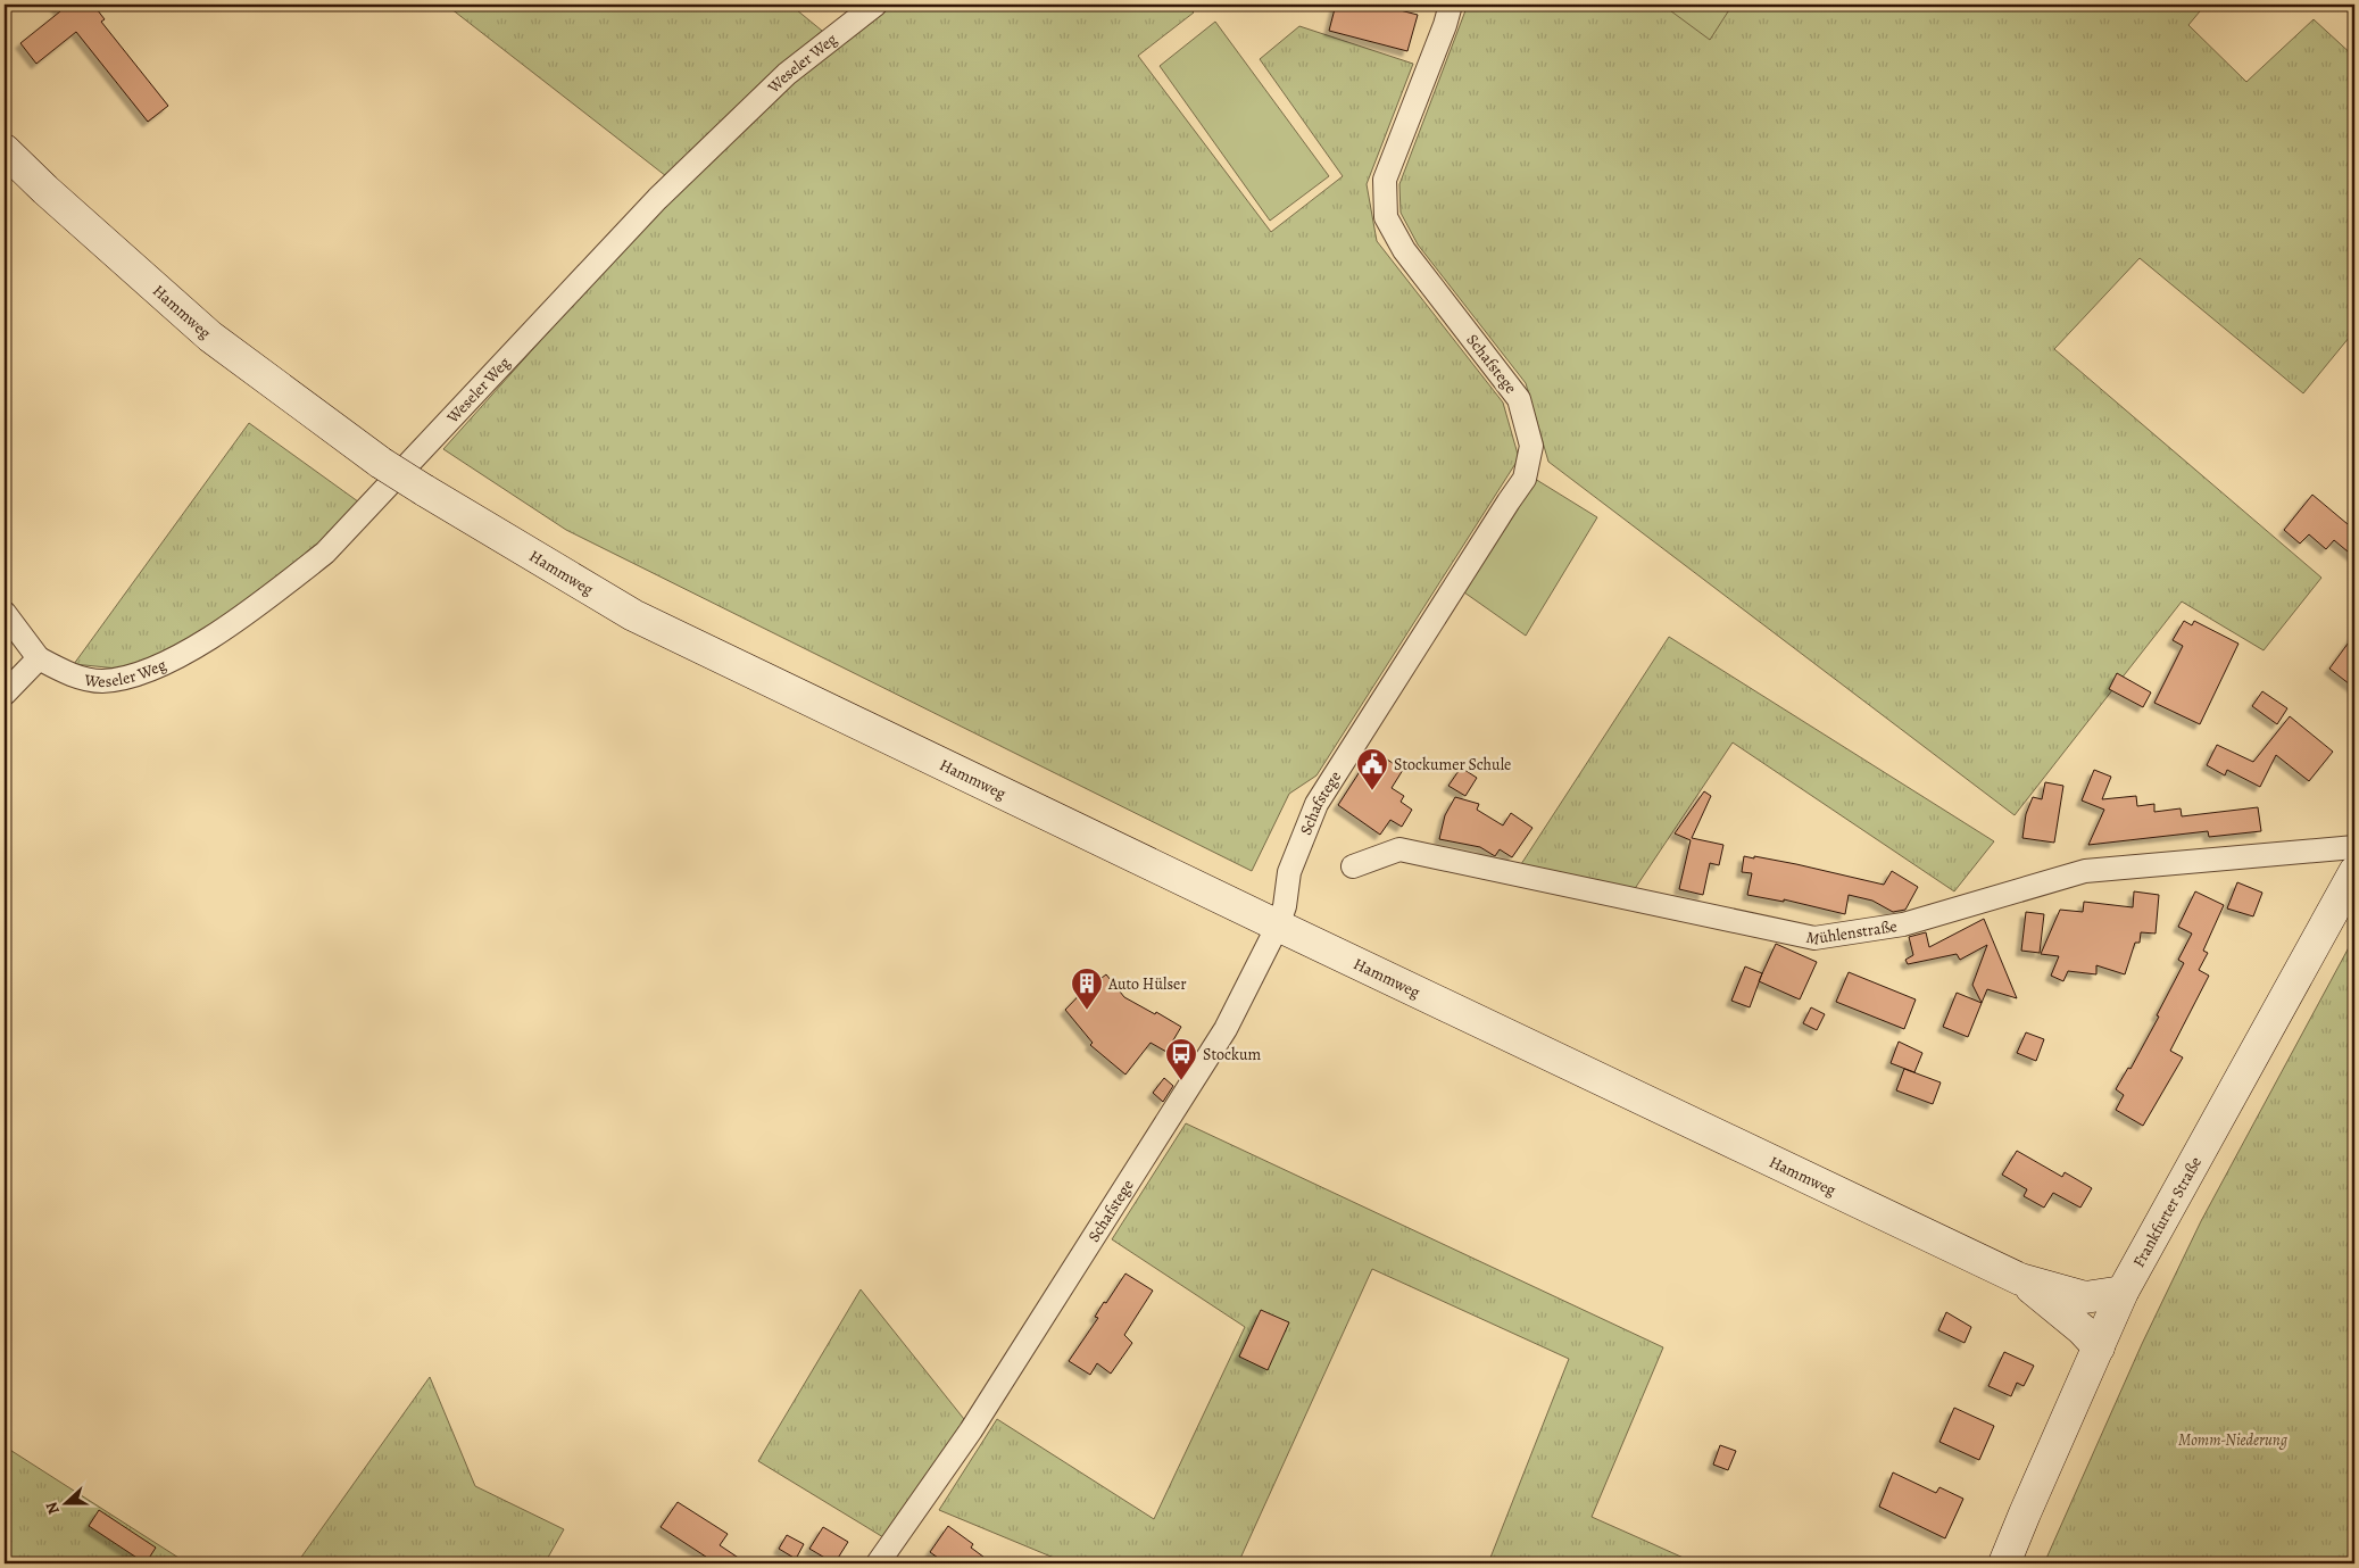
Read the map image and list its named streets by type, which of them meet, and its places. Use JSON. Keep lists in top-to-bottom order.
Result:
{
  "streets": {
    "main road": ["Hammweg", "Frankfurter Straße"],
    "street": ["Weseler Weg", "Schafstege", "Mühlenstraße"]
  },
  "crossings": [
    ["Hammweg", "Schafstege"],
    ["Hammweg", "Frankfurter Straße"]
  ],
  "parks": ["Momm-Niederung"],
  "places": {
    "public building": ["Stockumer Schule"],
    "building": ["Auto Hülser"],
    "bus stop": ["Stockum"]
  },
  "north": "left"
}
